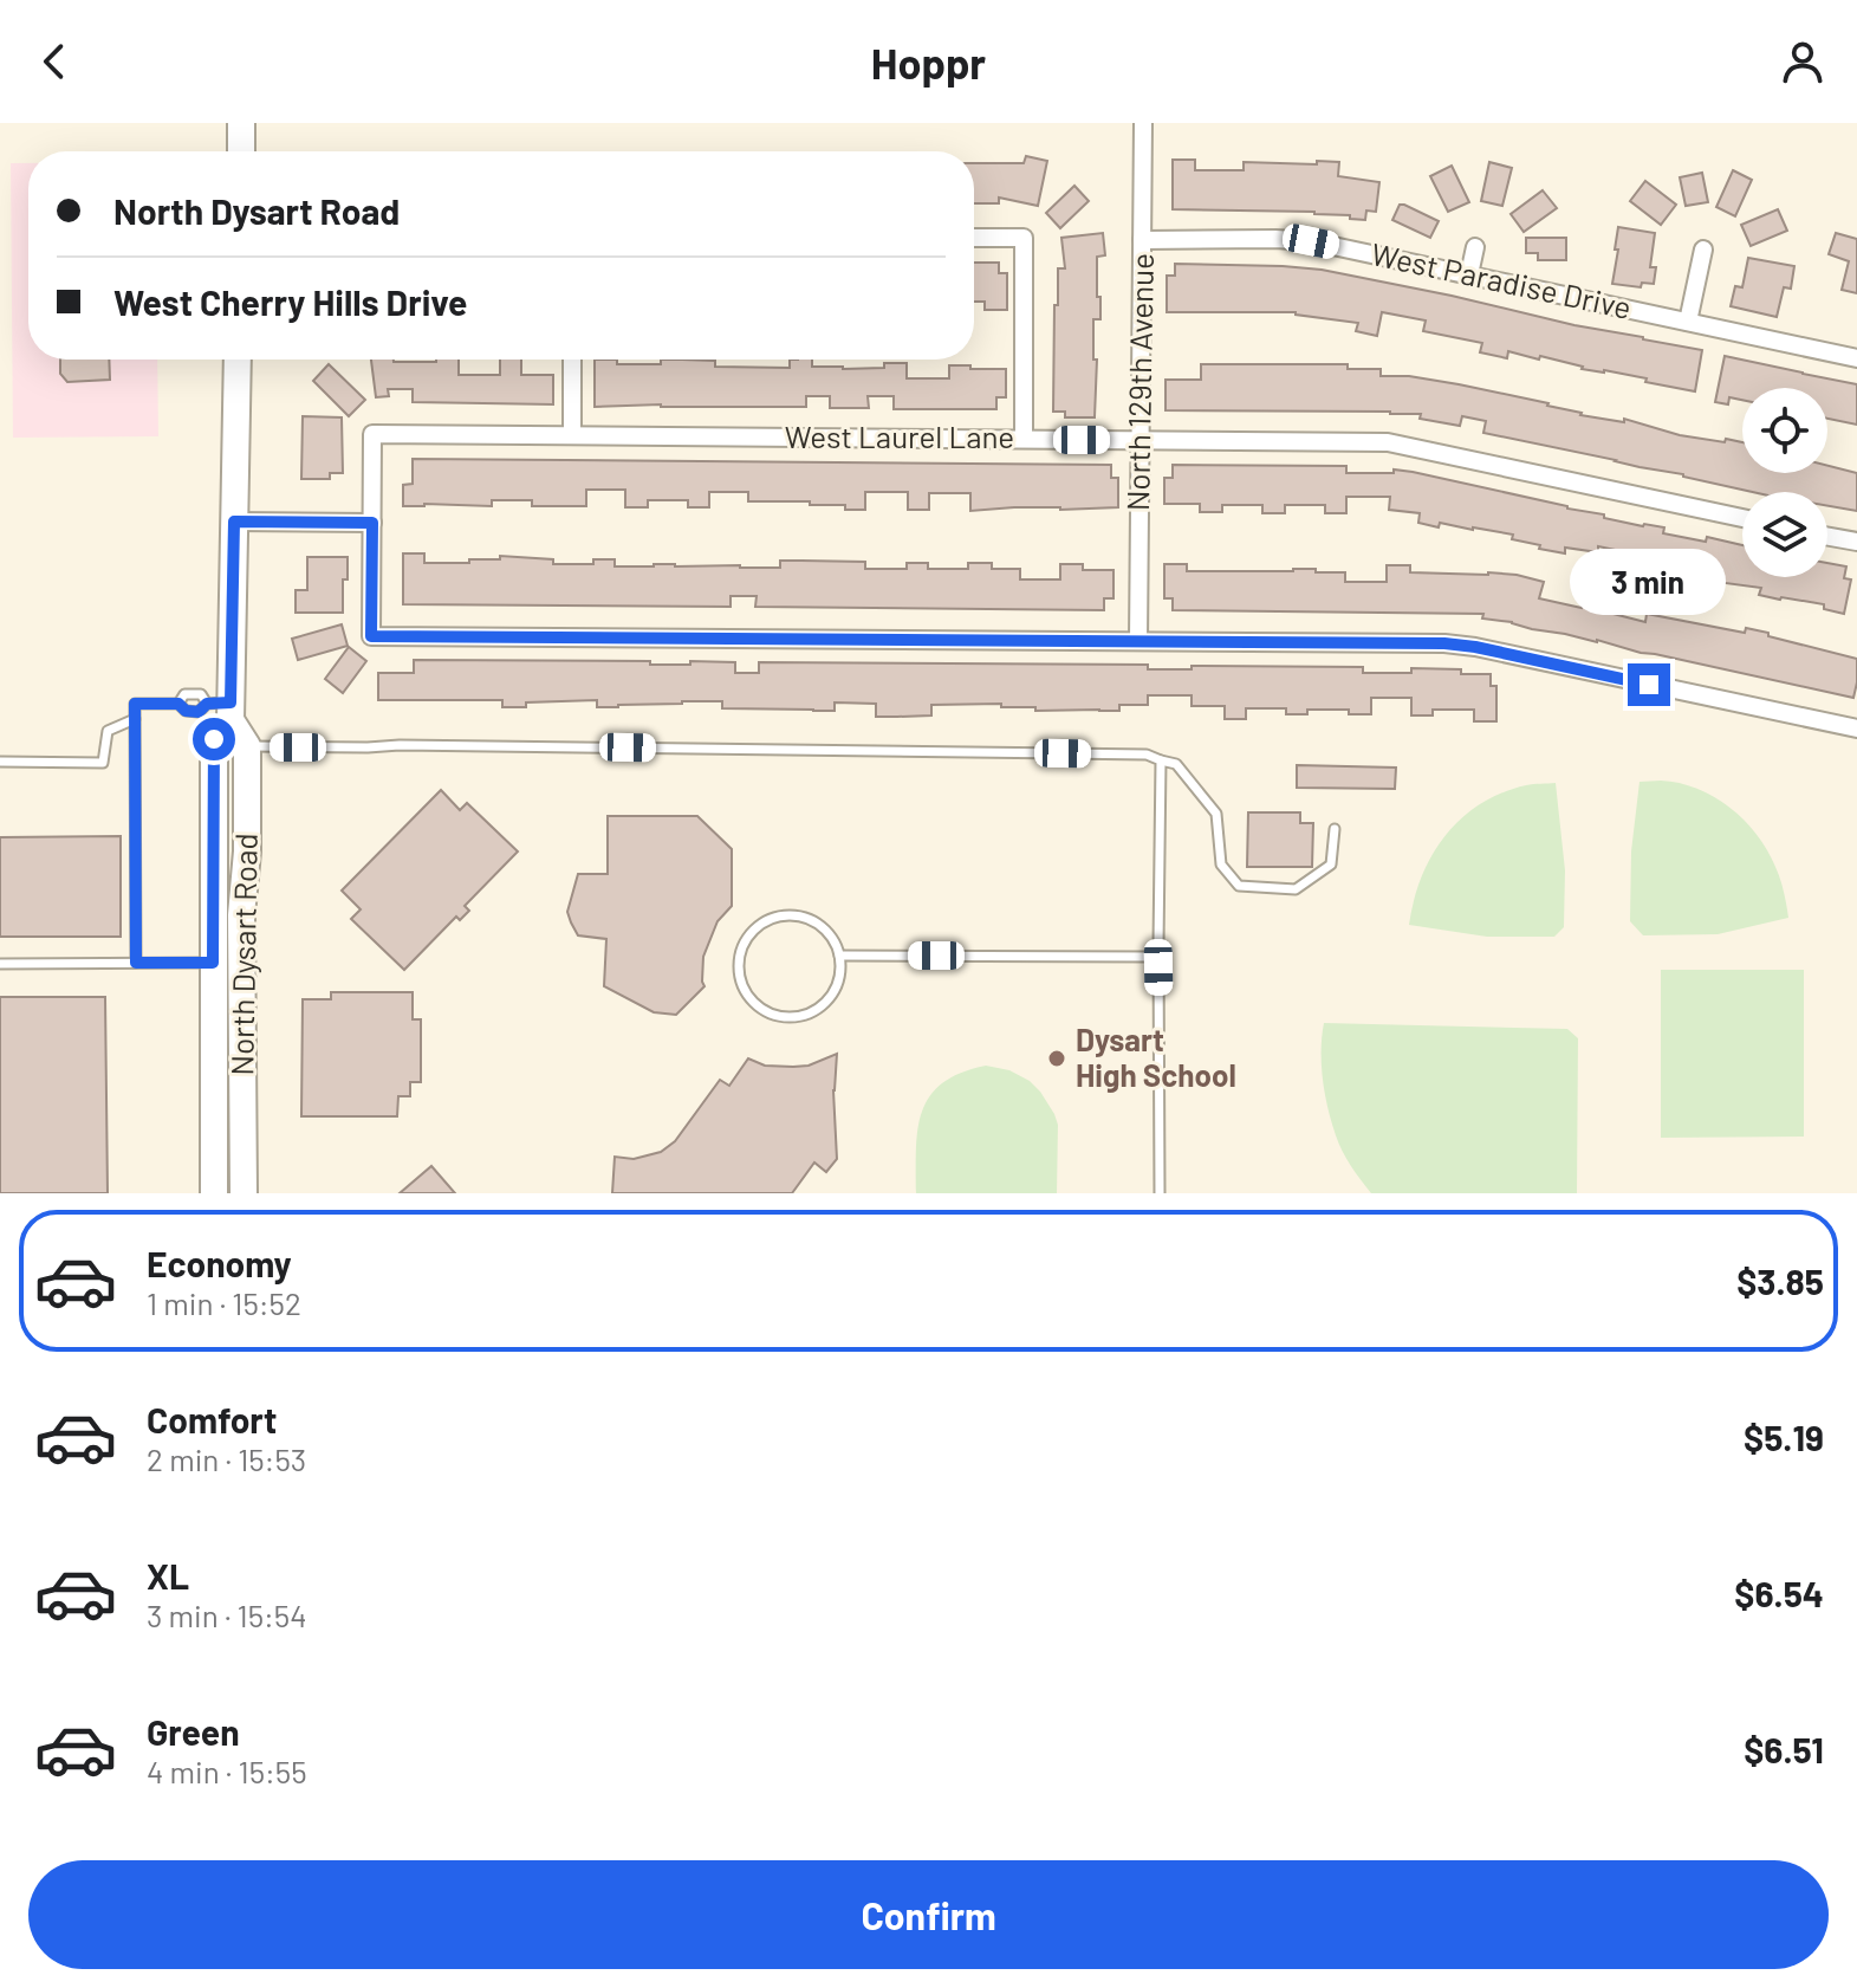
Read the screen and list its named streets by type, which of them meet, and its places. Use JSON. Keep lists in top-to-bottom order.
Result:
{
  "streets": {
    "main road": ["North Dysart Road"],
    "street": ["West Paradise Drive", "North 129th Avenue", "West Laurel Lane"]
  },
  "crossings": [
    ["West Paradise Drive", "North 129th Avenue"],
    ["North 129th Avenue", "West Laurel Lane"]
  ],
  "places": ["Dysart High School"],
  "page": {
    "header": "Hoppr",
    "banner": ["North Dysart Road", "West Cherry Hills Drive"],
    "bubble": "3 min",
    "list": [
      {
        "name": "Economy",
        "note": "1 min · 15:52",
        "value": "$3.85"
      },
      {
        "name": "Comfort",
        "note": "2 min · 15:53",
        "value": "$5.19"
      },
      {
        "name": "XL",
        "note": "3 min · 15:54",
        "value": "$6.54"
      },
      {
        "name": "Green",
        "note": "4 min · 15:55",
        "value": "$6.51"
      }
    ],
    "buttons": "Confirm"
  }
}
